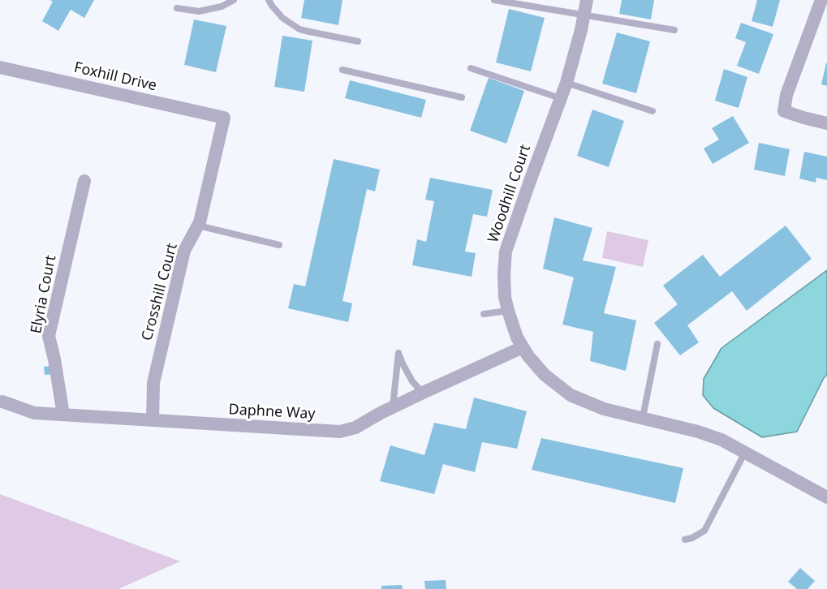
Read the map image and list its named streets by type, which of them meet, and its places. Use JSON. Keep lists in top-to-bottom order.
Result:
{
  "streets": {
    "street": [
      "Foxhill Drive",
      "Woodhill Court",
      "Crosshill Court",
      "Elyria Court",
      "Daphne Way"
    ]
  },
  "crossings": [
    ["Foxhill Drive", "Crosshill Court"],
    ["Woodhill Court", "Daphne Way"],
    ["Crosshill Court", "Daphne Way"],
    ["Elyria Court", "Daphne Way"]
  ]
}
